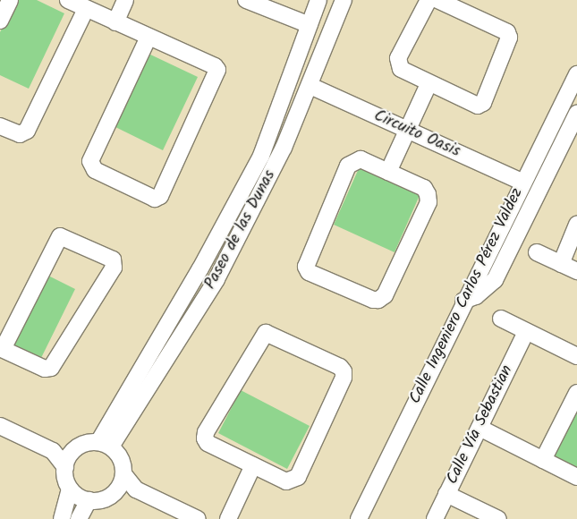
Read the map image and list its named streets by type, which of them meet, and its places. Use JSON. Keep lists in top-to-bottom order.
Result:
{
  "streets": {
    "street": [
      "Circuito Oasis",
      "Paseo de las Dunas",
      "Calle Ingeniero Carlos Pérez Valdez",
      "Calle Vía Sebastian"
    ]
  },
  "crossings": [
    ["Circuito Oasis", "Paseo de las Dunas"],
    ["Circuito Oasis", "Calle Ingeniero Carlos Pérez Valdez"]
  ]
}
